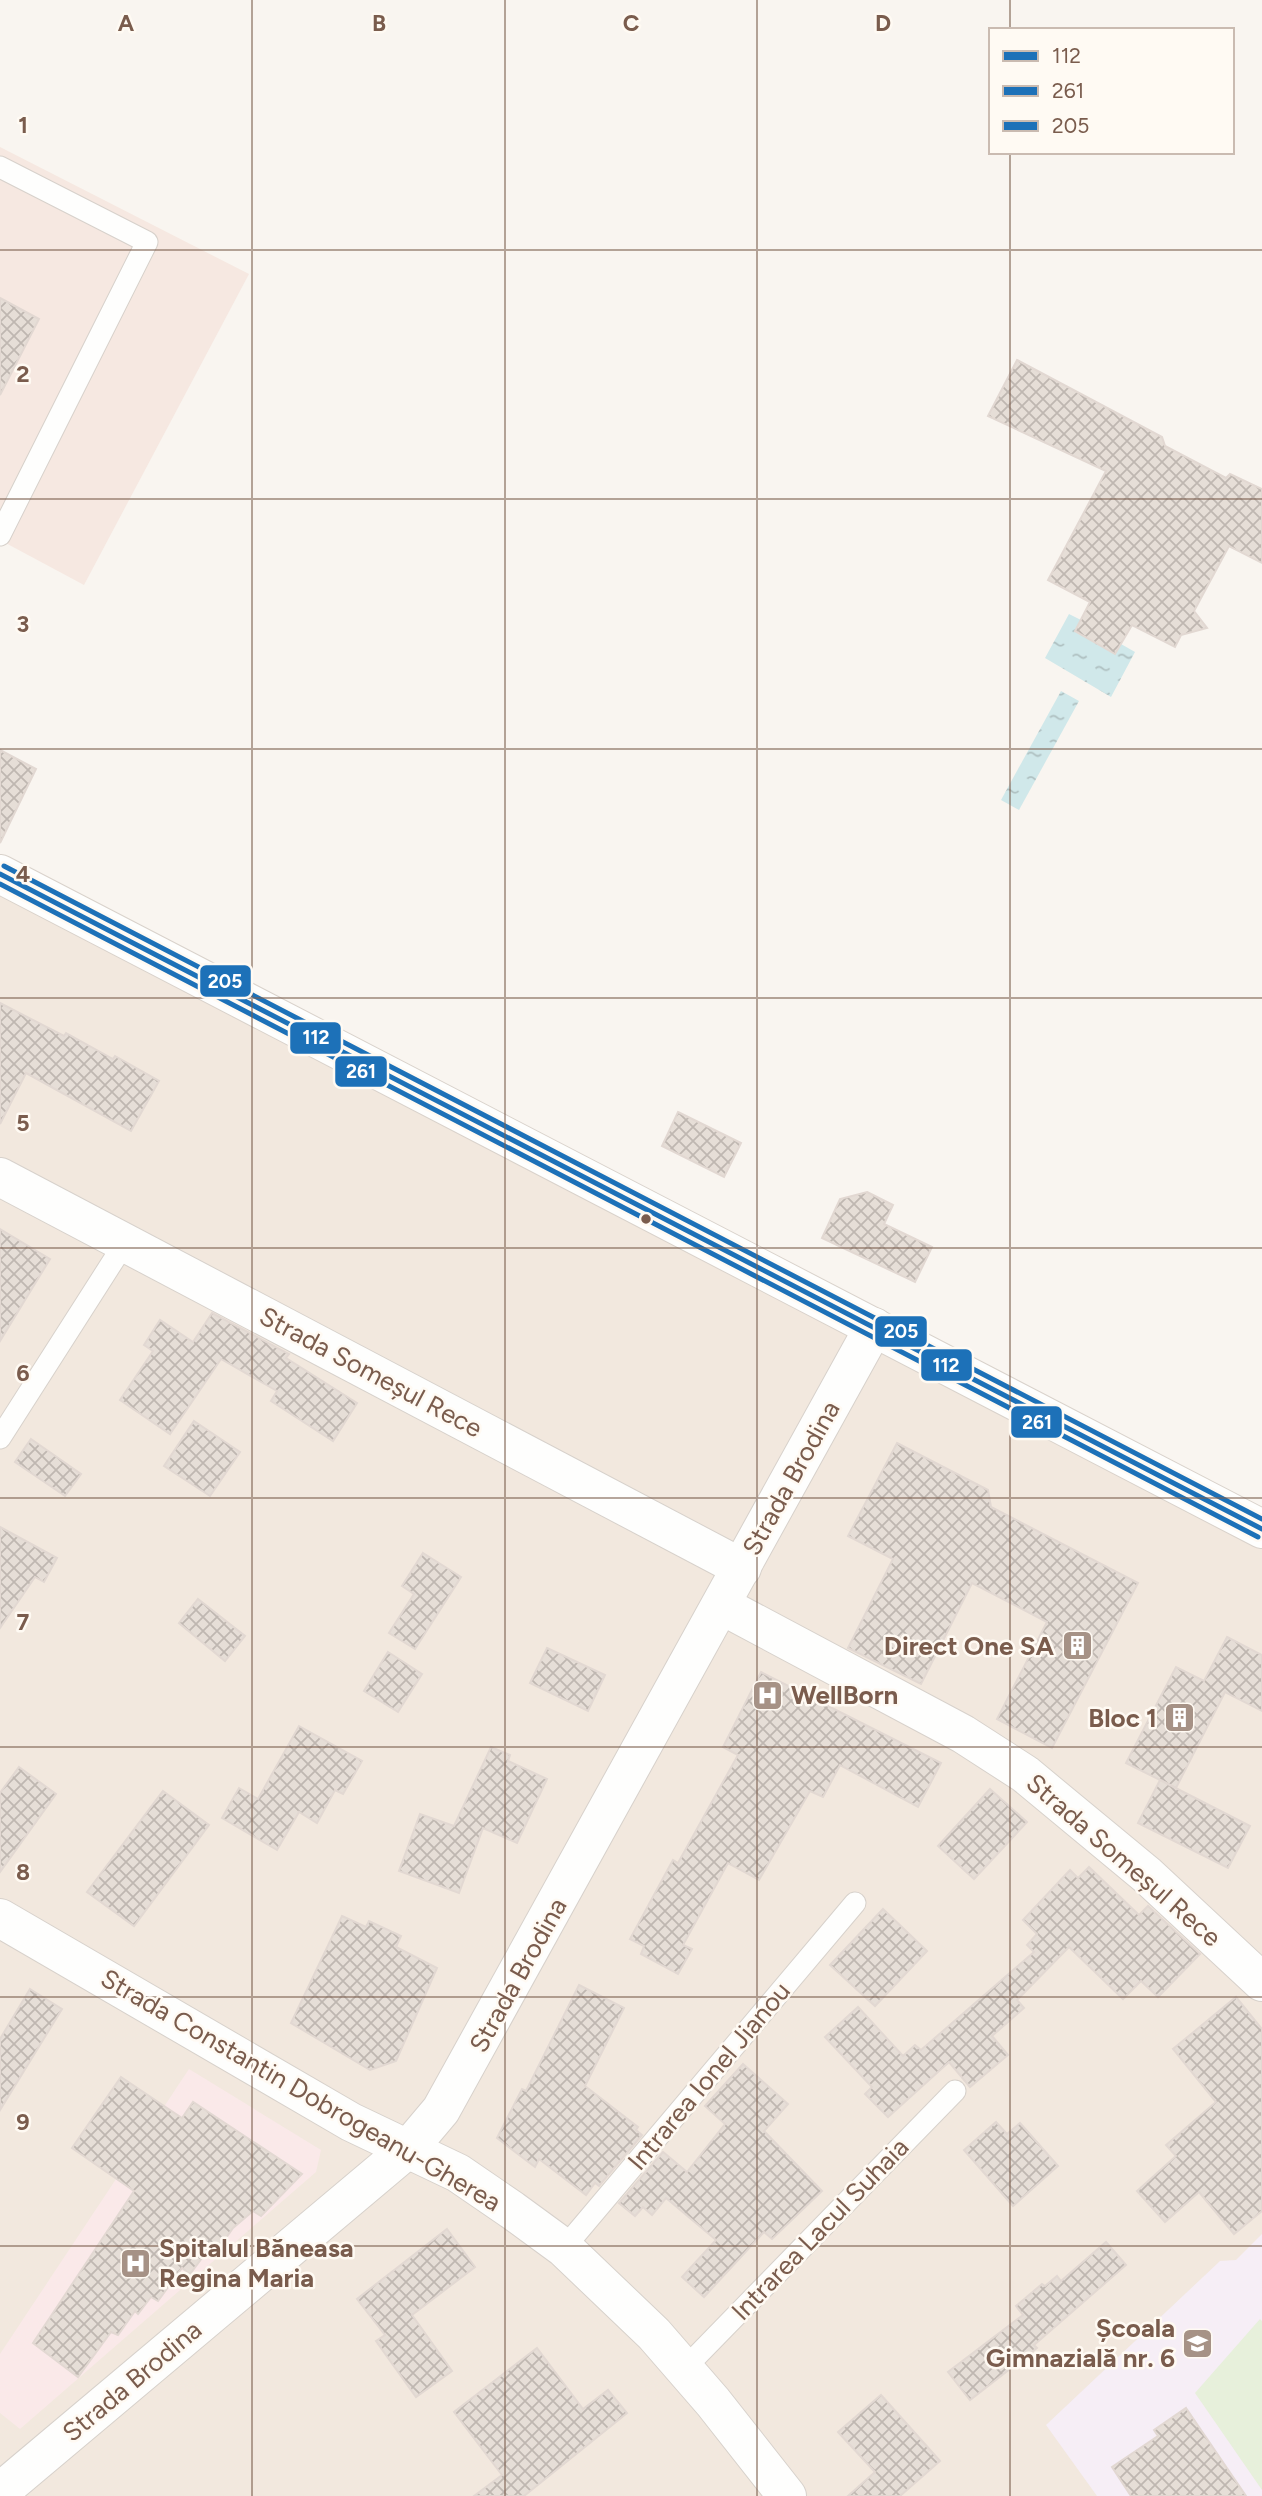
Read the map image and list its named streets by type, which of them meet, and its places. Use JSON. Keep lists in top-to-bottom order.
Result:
{
  "streets": {
    "street": ["Strada Someșul Rece", "Strada Brodina", "Strada Constantin Dobrogeanu-Gherea"],
    "lane": ["Intrarea Ionel Jianou", "Intrarea Lacul Suhaia"]
  },
  "crossings": [
    ["Strada Someșul Rece", "Strada Brodina"],
    ["Strada Brodina", "Strada Constantin Dobrogeanu-Gherea"],
    ["Intrarea Ionel Jianou", "Strada Constantin Dobrogeanu-Gherea"],
    ["Strada Constantin Dobrogeanu-Gherea", "Intrarea Lacul Suhaia"]
  ],
  "places": {
    "building": ["Direct One SA", "Bloc 1"],
    "hospital": ["WellBorn", "Spitalul Băneasa Regina Maria"],
    "school or university": ["Școala Gimnazială nr. 6"]
  },
  "lines": ["transit line 205", "transit line 112", "transit line 261"],
  "legend": ["112", "261", "205"],
  "grid": {
    "columns": [
      "A",
      "B",
      "C",
      "D"
    ],
    "rows": [
      "1",
      "2",
      "3",
      "4",
      "5",
      "6",
      "7",
      "8",
      "9"
    ]
  }
}
